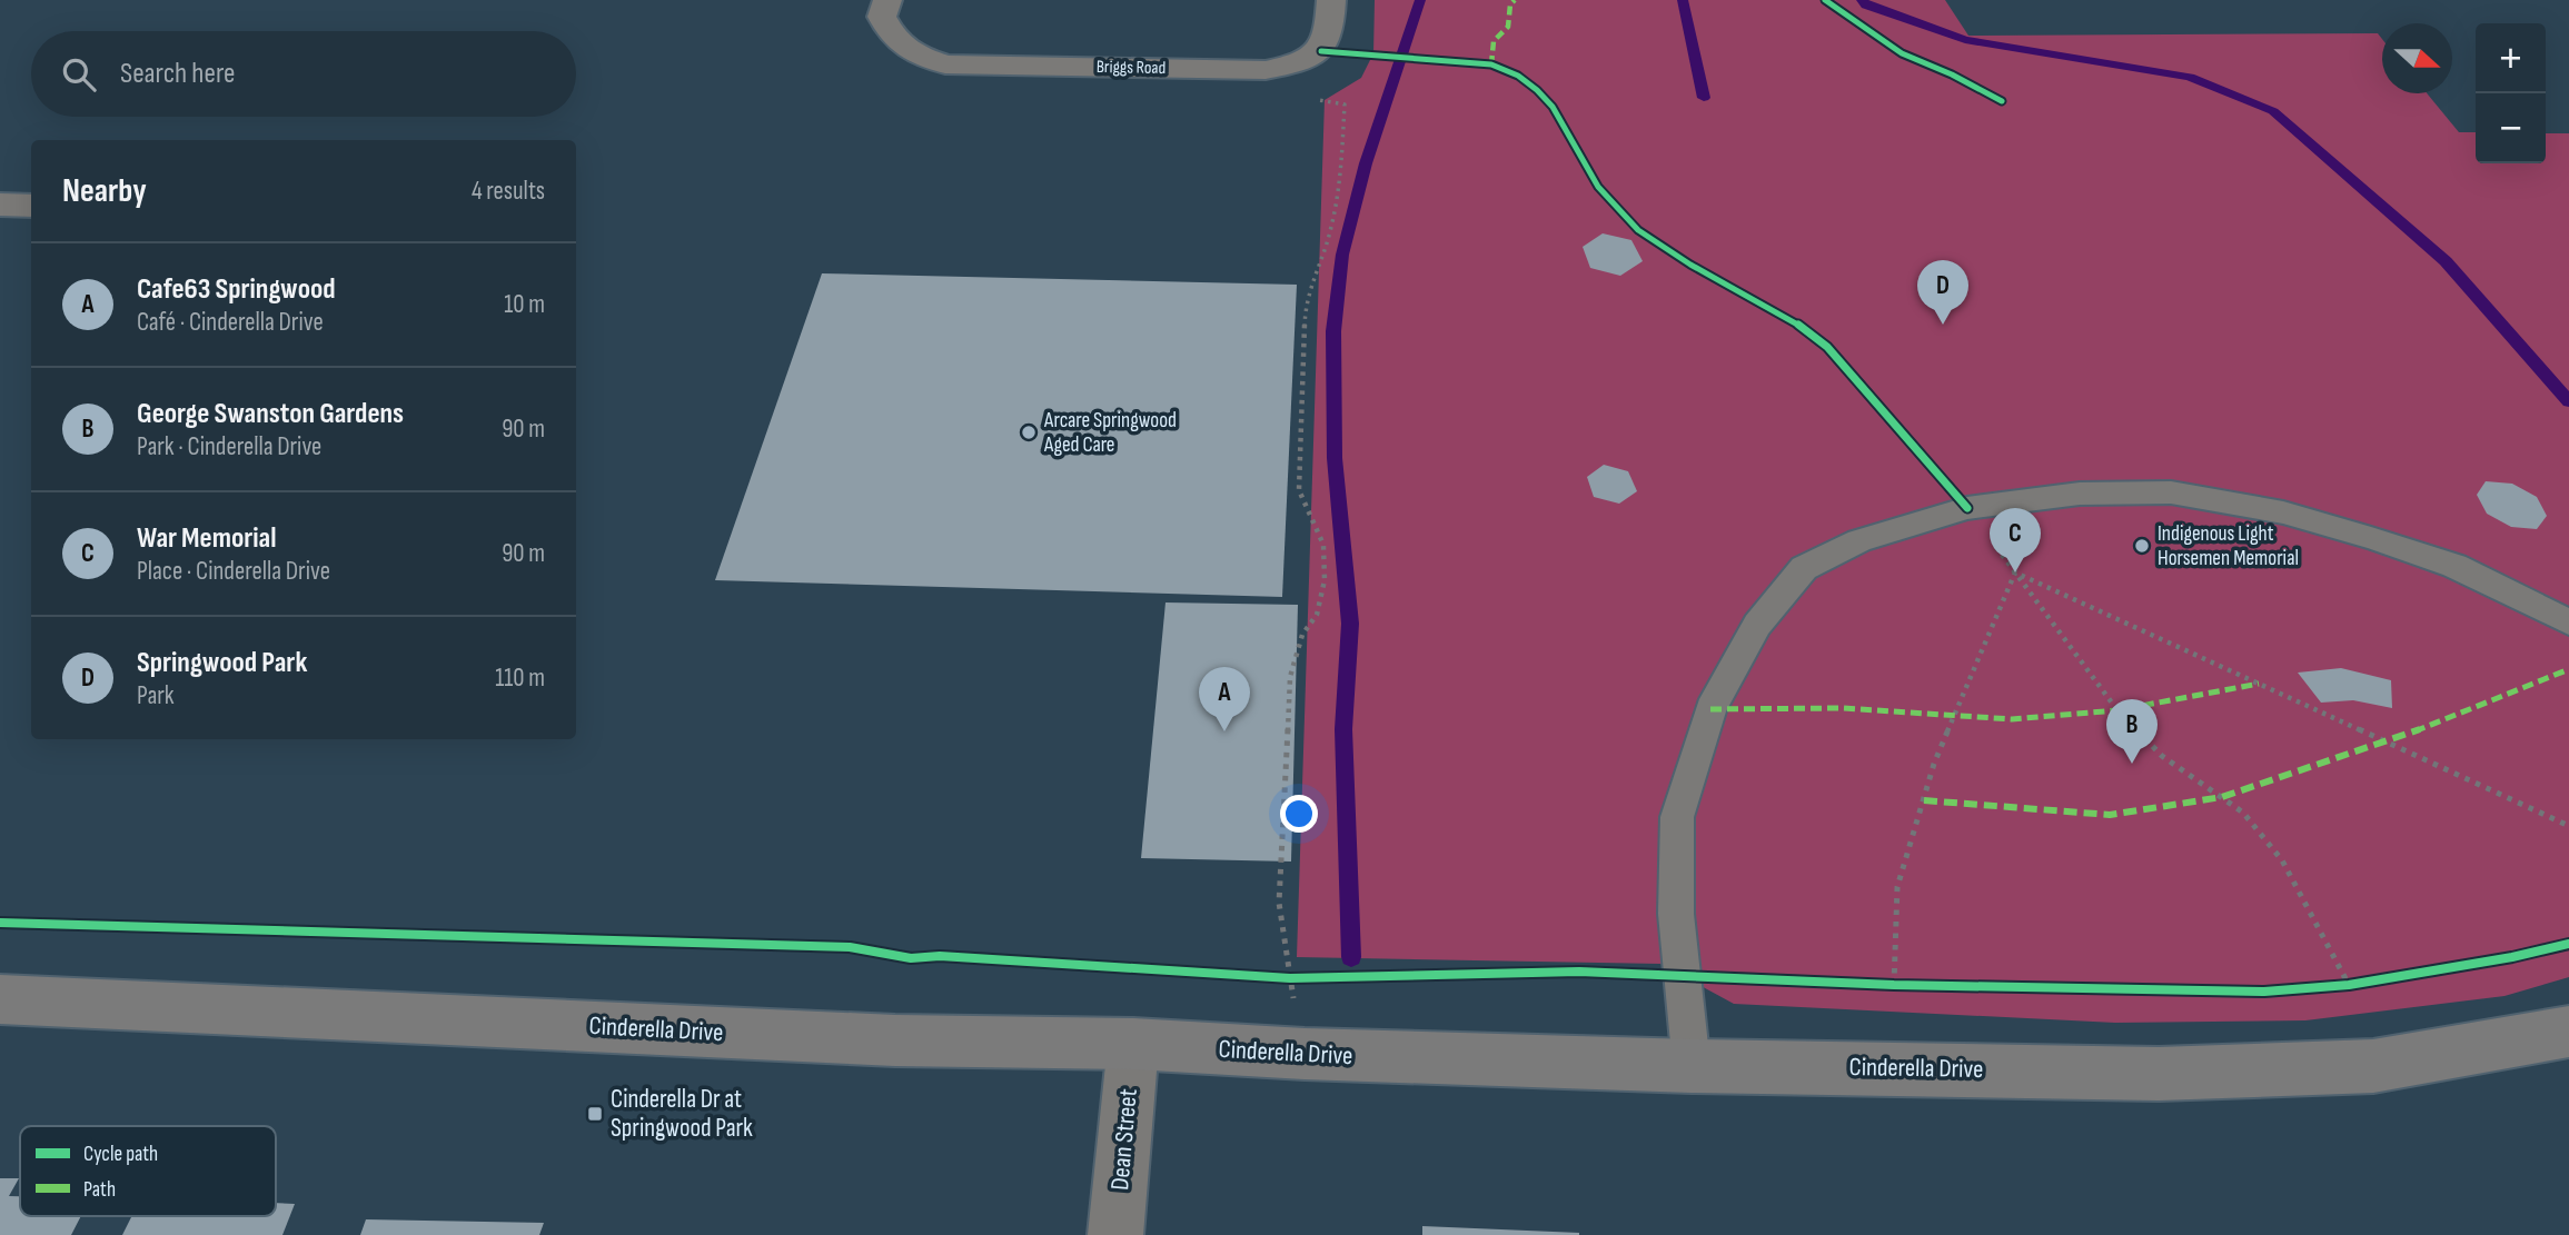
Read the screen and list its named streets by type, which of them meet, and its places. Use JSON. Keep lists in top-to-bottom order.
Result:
{
  "streets": {
    "street": ["Briggs Road", "Cinderella Drive", "Dean Street"]
  },
  "crossings": [
    ["Cinderella Drive", "Dean Street"]
  ],
  "places": {
    "other": ["Arcare Springwood Aged Care", "Indigenous Light Horsemen Memorial"],
    "transit": ["Cinderella Dr at Springwood Park"]
  },
  "legend": ["Cycle path", "Path"],
  "north": "right",
  "page": {
    "map_buttons": ["+", "−"],
    "search": "Search here",
    "heading": ["Nearby", "4 results"],
    "list": [
      {
        "mark": "A",
        "name": "Cafe63 Springwood",
        "note": "Café · Cinderella Drive",
        "value": "10 m"
      },
      {
        "mark": "B",
        "name": "George Swanston Gardens",
        "note": "Park · Cinderella Drive",
        "value": "90 m"
      },
      {
        "mark": "C",
        "name": "War Memorial",
        "note": "Place · Cinderella Drive",
        "value": "90 m"
      },
      {
        "mark": "D",
        "name": "Springwood Park",
        "note": "Park",
        "value": "110 m"
      }
    ],
    "pins": [
      "D",
      "C",
      "A",
      "B"
    ]
  }
}
